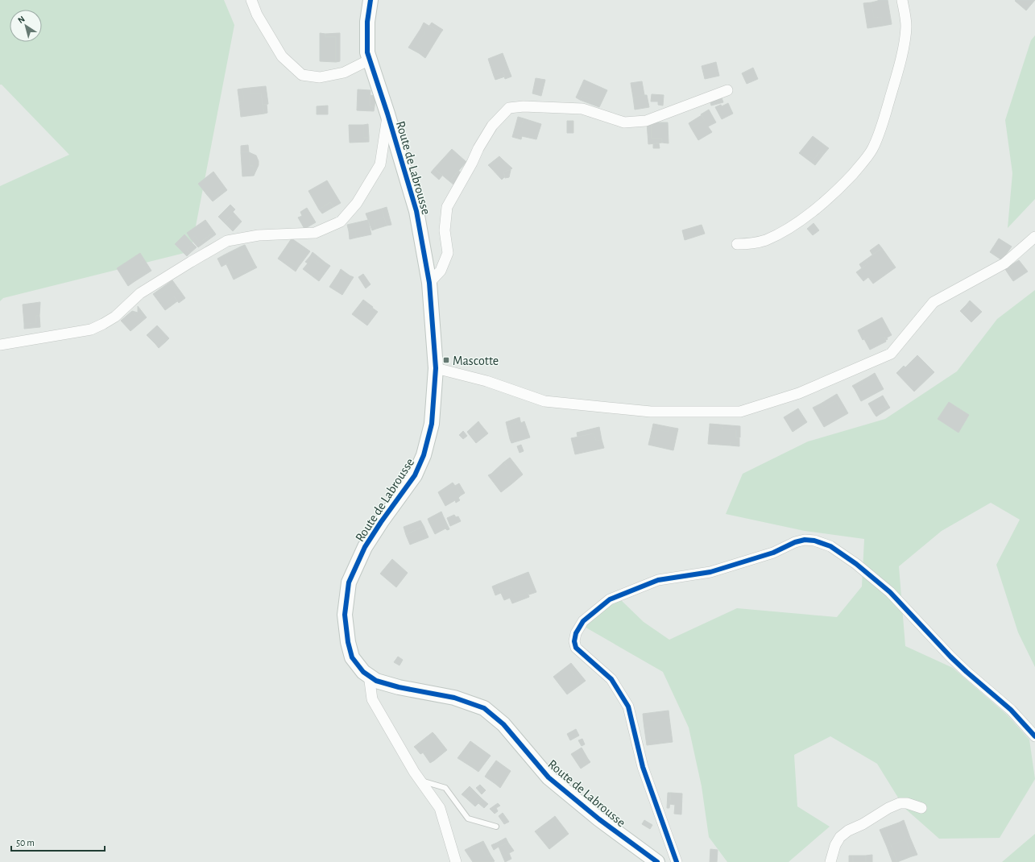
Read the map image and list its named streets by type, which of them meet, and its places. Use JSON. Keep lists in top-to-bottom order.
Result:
{
  "streets": {
    "street": ["Route de Labrousse"]
  },
  "places": {
    "transit": ["Mascotte"]
  },
  "scale_bar": "50 m",
  "north": "top left"
}
